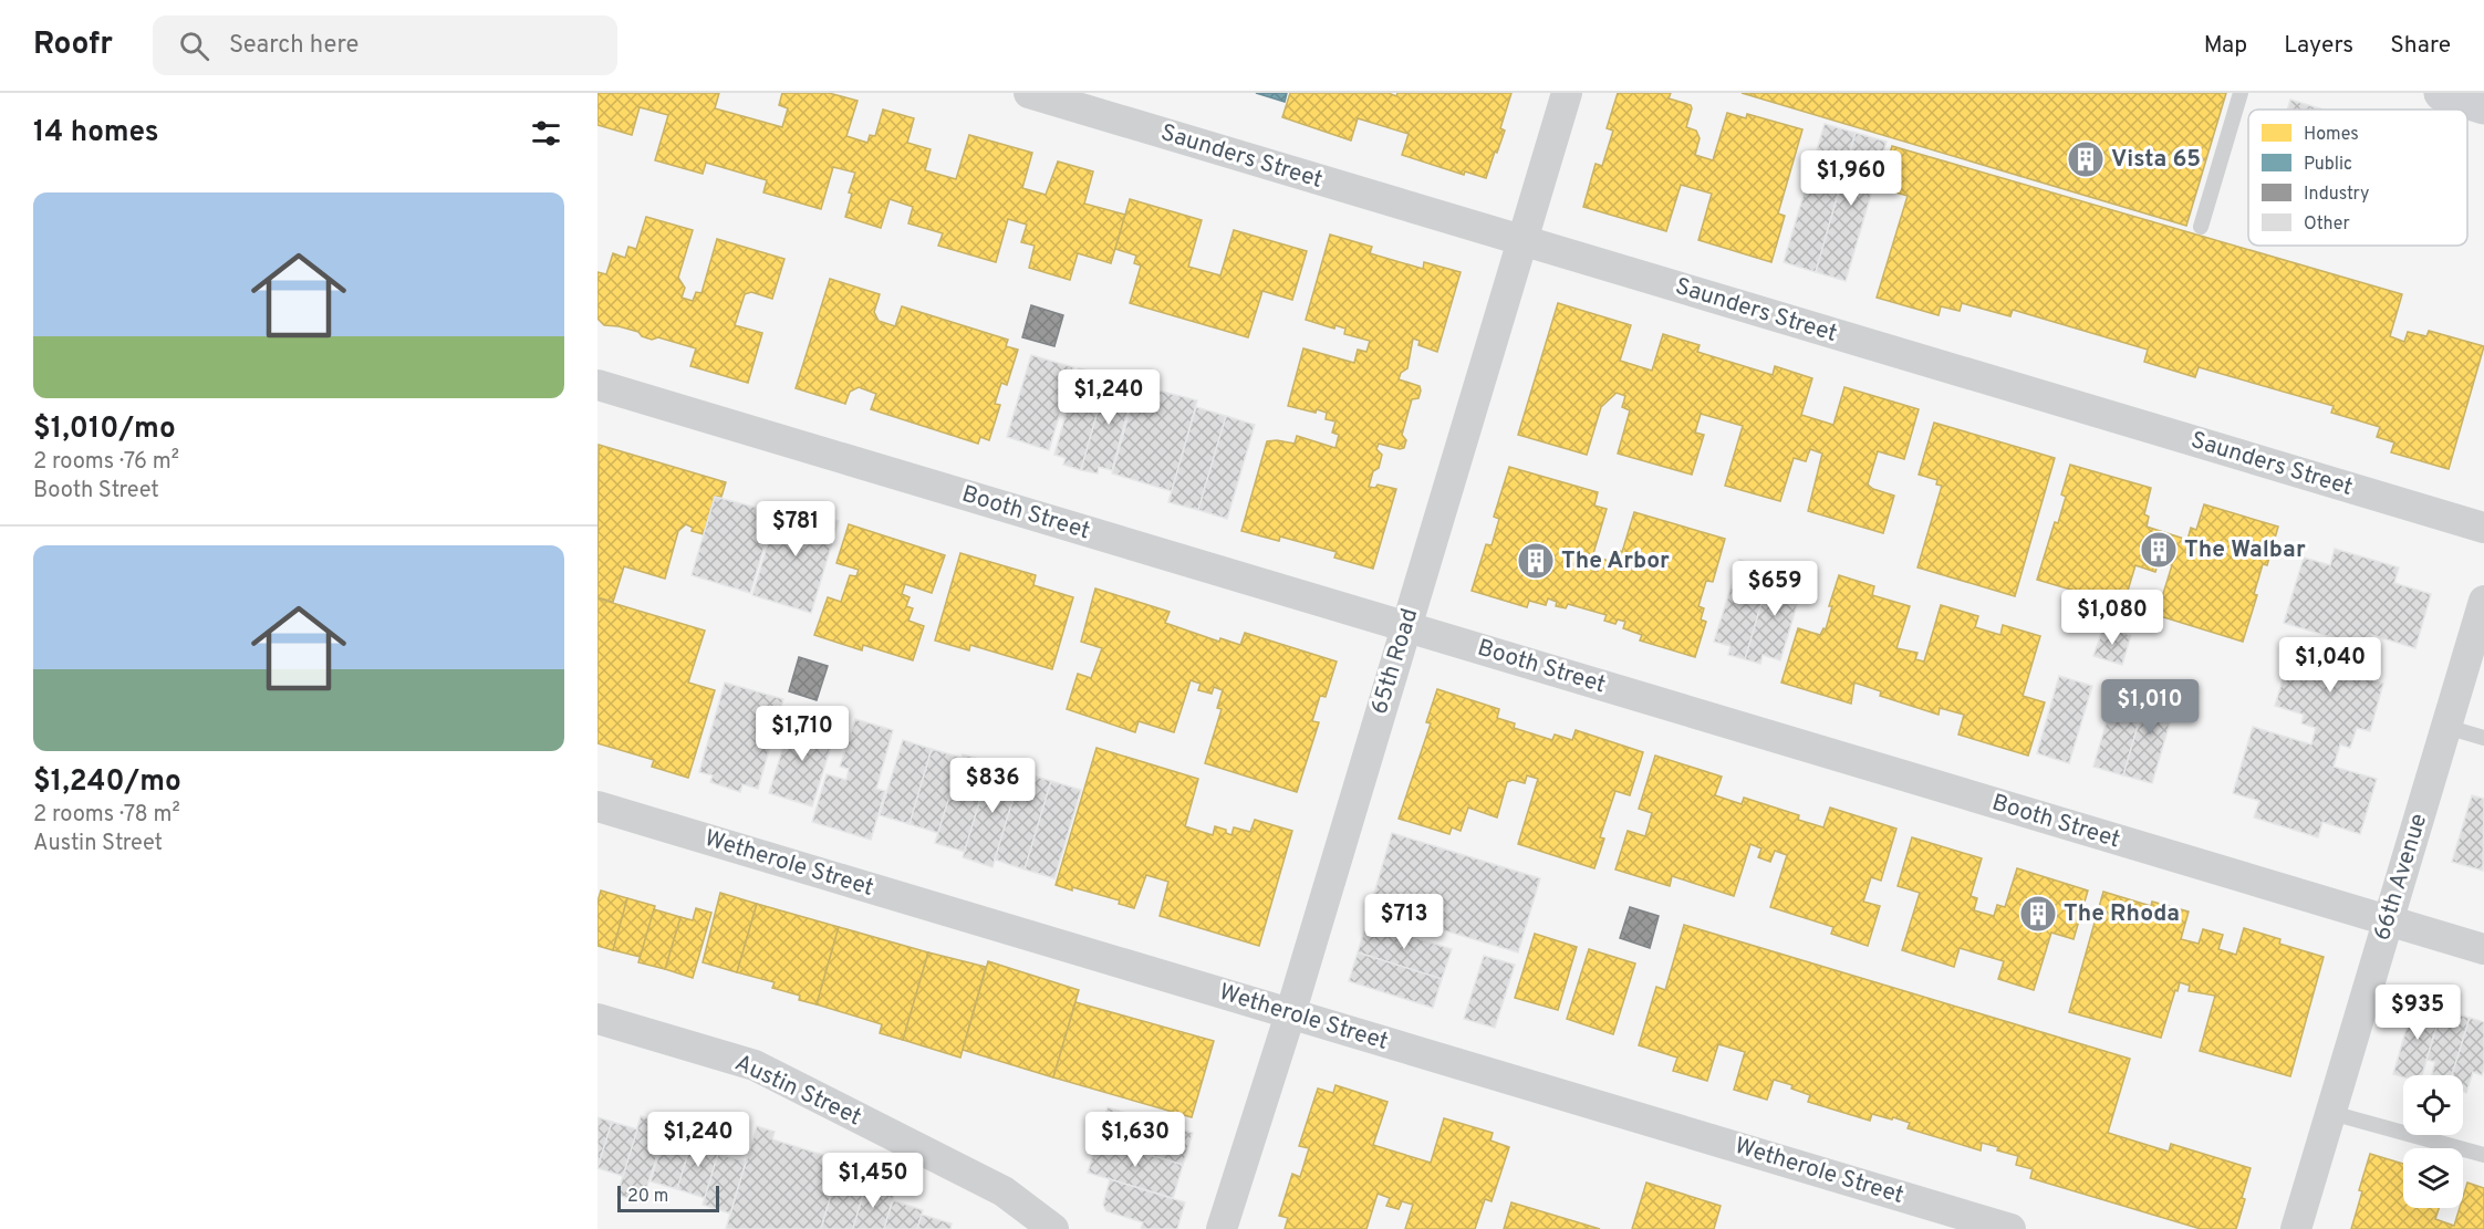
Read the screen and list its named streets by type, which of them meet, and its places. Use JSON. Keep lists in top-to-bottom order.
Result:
{
  "streets": {
    "street": [
      "Saunders Street",
      "Booth Street",
      "65th Road",
      "Wetherole Street",
      "66th Avenue",
      "Austin Street"
    ]
  },
  "crossings": [
    ["Saunders Street", "65th Road"],
    ["Booth Street", "65th Road"],
    ["Booth Street", "66th Avenue"],
    ["65th Road", "Wetherole Street"]
  ],
  "places": {
    "building": [
      "Vista 65",
      "The Walbar",
      "The Arbor",
      "The Rhoda"
    ]
  },
  "legend": [
    "Homes",
    "Public",
    "Industry",
    "Other"
  ],
  "scale_bar": "20 m",
  "page": {
    "header": "Roofr",
    "search": "Search here",
    "nav": ["Map", "Layers", "Share"],
    "heading": "14 homes",
    "price": [
      "$1,960",
      "$1,240",
      "$781",
      "$659",
      "$1,080",
      "$1,040",
      "$1,010",
      "$1,710",
      "$836",
      "$713",
      "$935",
      "$1,240",
      "$1,630",
      "$1,450"
    ],
    "list": [
      {
        "name": "$1,010/mo",
        "note": "2 rooms · 76 m² · Booth Street"
      },
      {
        "name": "$1,240/mo",
        "note": "2 rooms · 78 m² · Austin Street"
      }
    ],
    "scale": "20 m"
  }
}
